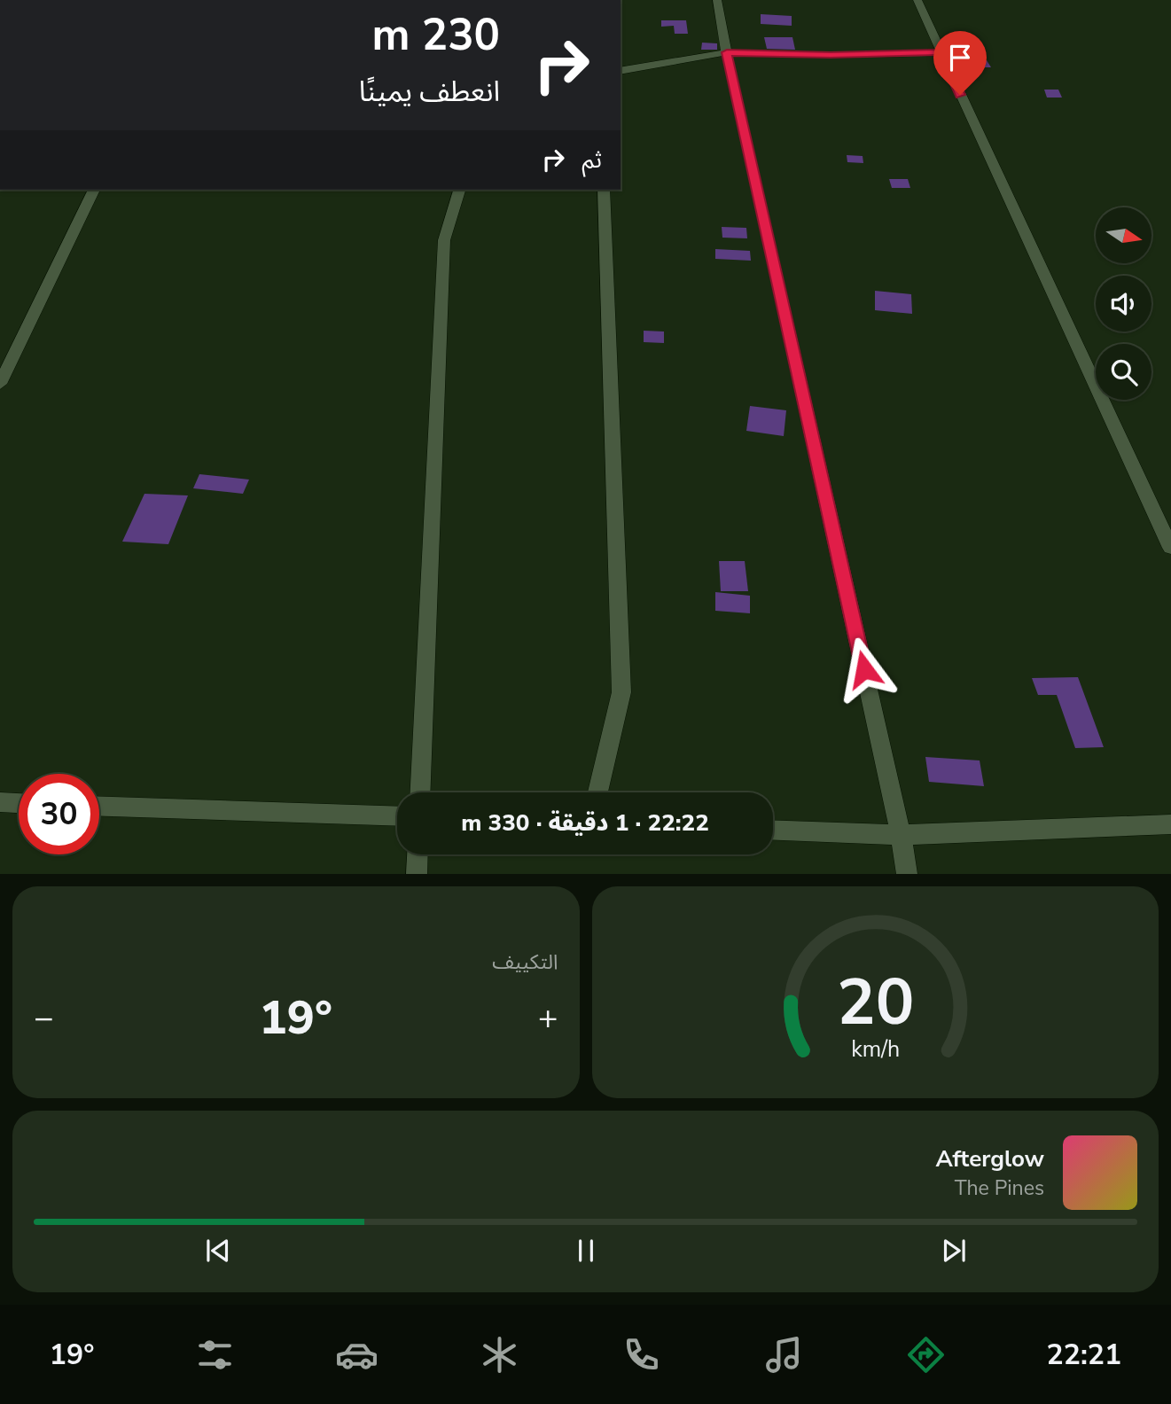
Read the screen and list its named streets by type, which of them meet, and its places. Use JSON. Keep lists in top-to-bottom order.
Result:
{
  "north": "right",
  "page": {
    "turn": ["230 m", "انعطف يمينًا"],
    "then": "ثم",
    "limit": "30",
    "trip": "22:22 · 1 دقيقة · 330 m",
    "tile": "التكييف",
    "heat": ["−", "19°", "+"],
    "song": ["Afterglow", "The Pines"],
    "tabs": ["22:21", "19°"],
    "gauge": ["20", "km/h"]
  }
}
